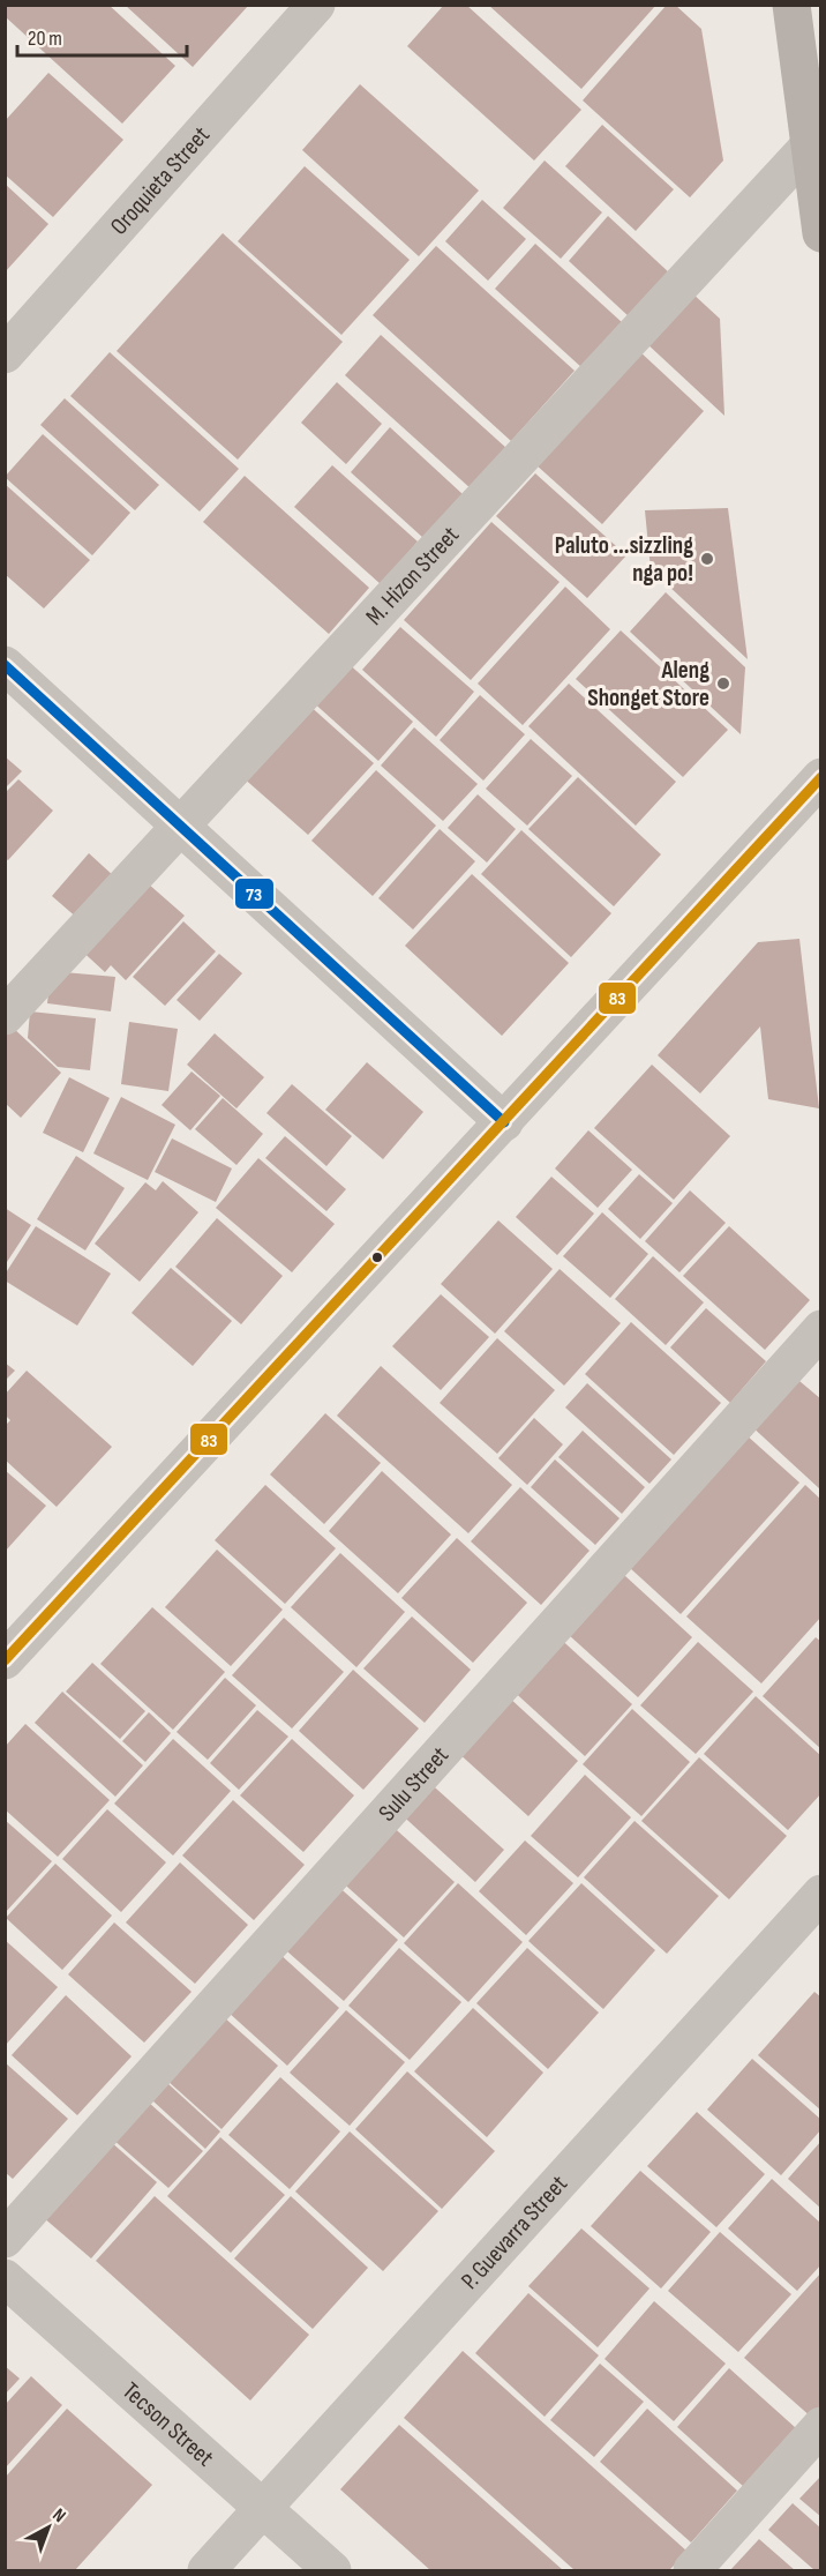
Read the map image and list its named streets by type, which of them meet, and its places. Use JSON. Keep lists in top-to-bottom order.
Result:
{
  "streets": {
    "street": [
      "Oroquieta Street",
      "M. Hizon Street",
      "Sulu Street",
      "P. Guevarra Street",
      "Tecson Street"
    ]
  },
  "crossings": [
    ["P. Guevarra Street", "Tecson Street"]
  ],
  "places": ["Paluto ...sizzling nga po!", "Aleng Shonget Store"],
  "lines": ["transit line 73", "transit line 83"],
  "scale_bar": "20 m",
  "north": "top right"
}
